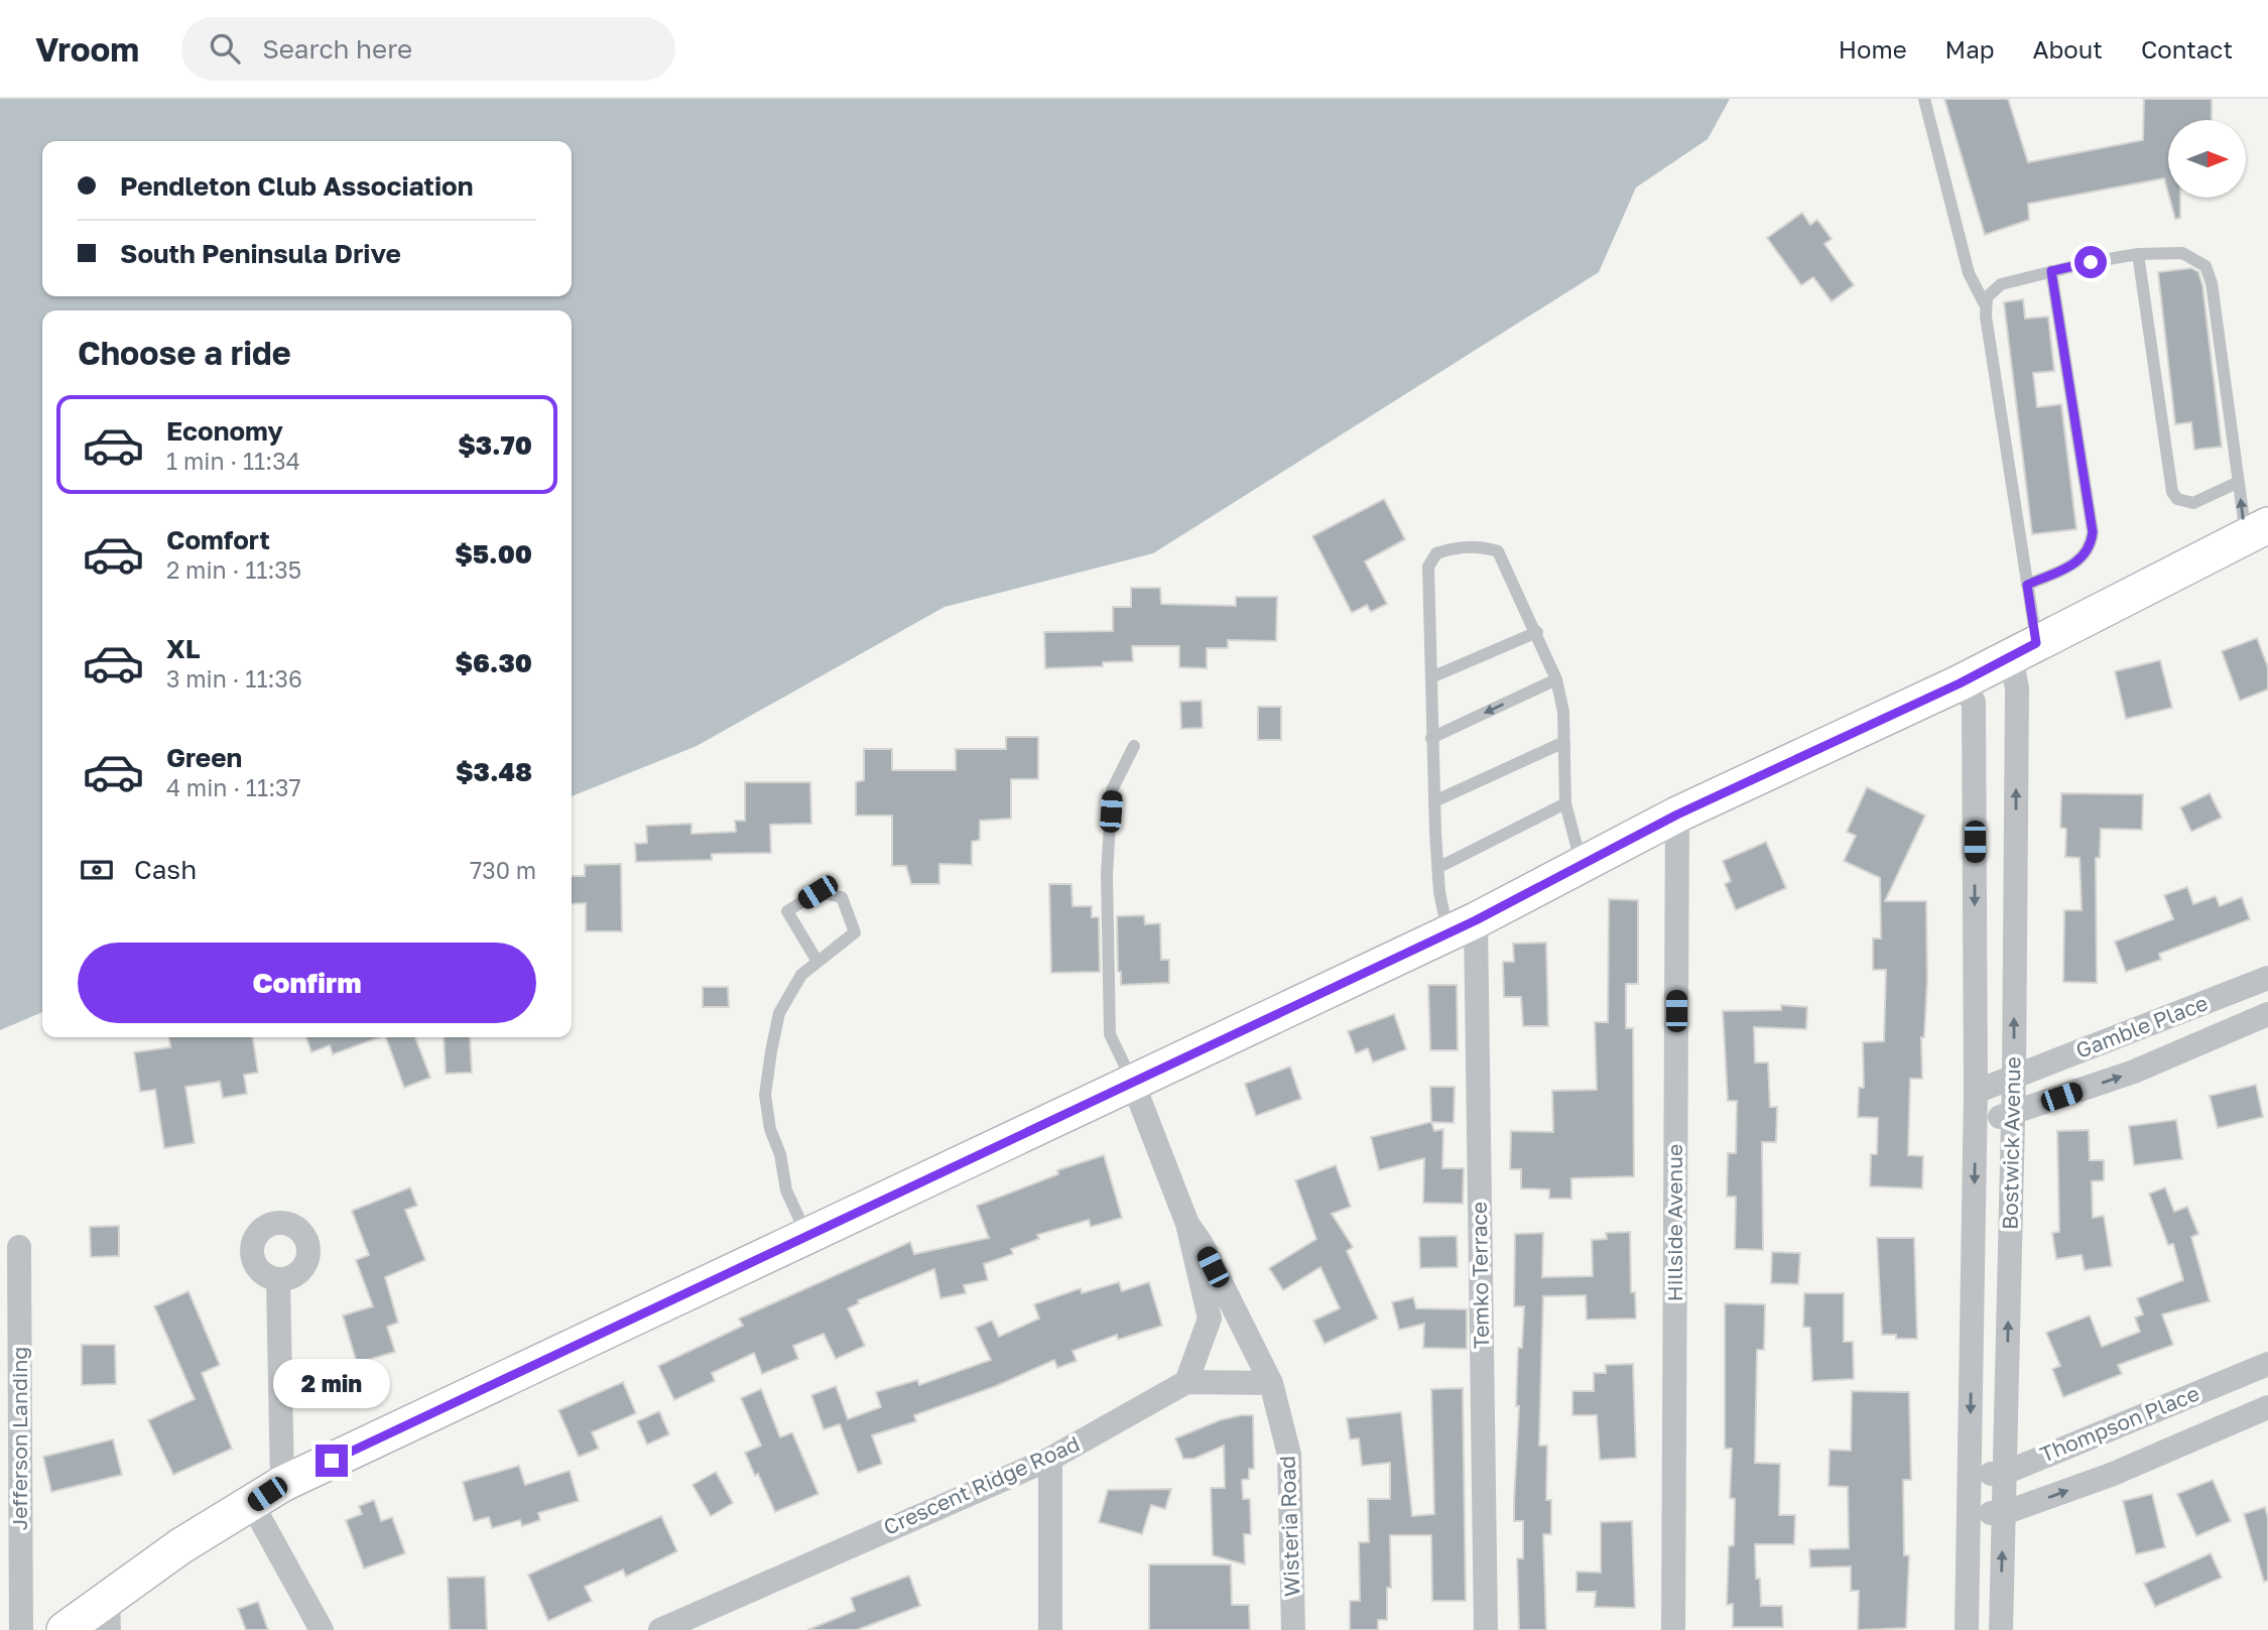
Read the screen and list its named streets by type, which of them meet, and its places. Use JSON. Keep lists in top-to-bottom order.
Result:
{
  "streets": {
    "street": [
      "Gamble Place",
      "Bostwick Avenue",
      "Hillside Avenue",
      "Temko Terrace",
      "Thompson Place",
      "Jefferson Landing",
      "Crescent Ridge Road",
      "Wisteria Road"
    ]
  },
  "crossings": [
    ["Gamble Place", "Bostwick Avenue"],
    ["Bostwick Avenue", "Thompson Place"]
  ],
  "north": "right",
  "page": {
    "header": "Vroom",
    "search": "Search here",
    "nav": [
      "Home",
      "Map",
      "About",
      "Contact"
    ],
    "banner": ["Pendleton Club Association", "South Peninsula Drive"],
    "heading": "Choose a ride",
    "list": [
      {
        "name": "Economy",
        "note": "1 min · 11:34",
        "value": "$3.70"
      },
      {
        "name": "Comfort",
        "note": "2 min · 11:35",
        "value": "$5.00"
      },
      {
        "name": "XL",
        "note": "3 min · 11:36",
        "value": "$6.30"
      },
      {
        "name": "Green",
        "note": "4 min · 11:37",
        "value": "$3.48"
      }
    ],
    "pay": ["Cash", "730 m"],
    "buttons": "Confirm",
    "bubble": "2 min"
  }
}
